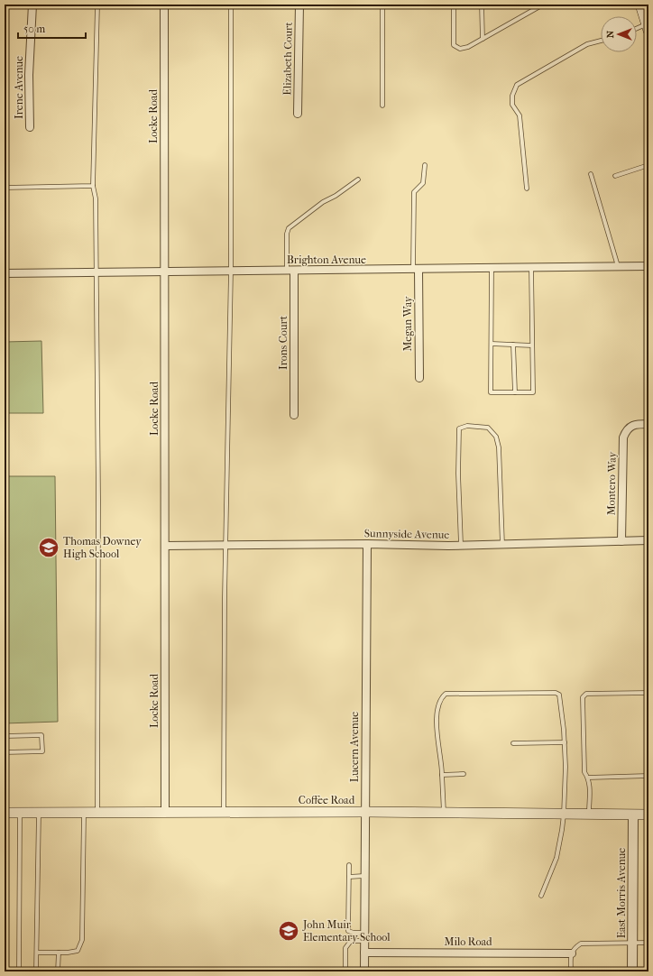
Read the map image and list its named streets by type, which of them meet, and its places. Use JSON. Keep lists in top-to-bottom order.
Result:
{
  "streets": {
    "main road": ["Coffee Road"],
    "street": [
      "Elizabeth Court",
      "Irene Avenue",
      "Locke Road",
      "Brighton Avenue",
      "Megan Way",
      "Irons Court",
      "Montero Way",
      "Sunnyside Avenue",
      "Lucern Avenue",
      "East Morris Avenue",
      "Milo Road"
    ]
  },
  "crossings": [
    ["Locke Road", "Brighton Avenue"],
    ["Locke Road", "Sunnyside Avenue"],
    ["Locke Road", "Coffee Road"],
    ["Brighton Avenue", "Megan Way"],
    ["Brighton Avenue", "Irons Court"],
    ["Montero Way", "Sunnyside Avenue"],
    ["Sunnyside Avenue", "Lucern Avenue"],
    ["Lucern Avenue", "Coffee Road"],
    ["Lucern Avenue", "Milo Road"],
    ["Coffee Road", "East Morris Avenue"]
  ],
  "places": {
    "school or university": ["Thomas Downey High School", "John Muir Elementary School"]
  },
  "scale_bar": "50 m",
  "north": "left"
}
